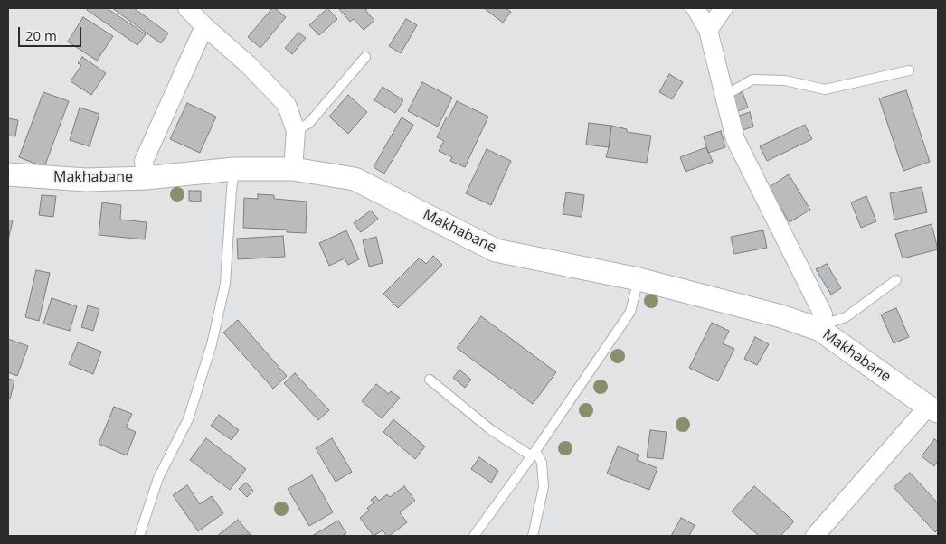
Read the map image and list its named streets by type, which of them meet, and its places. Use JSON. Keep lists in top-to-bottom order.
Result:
{
  "streets": {
    "street": ["Makhabane"]
  },
  "scale_bar": "20 m"
}
